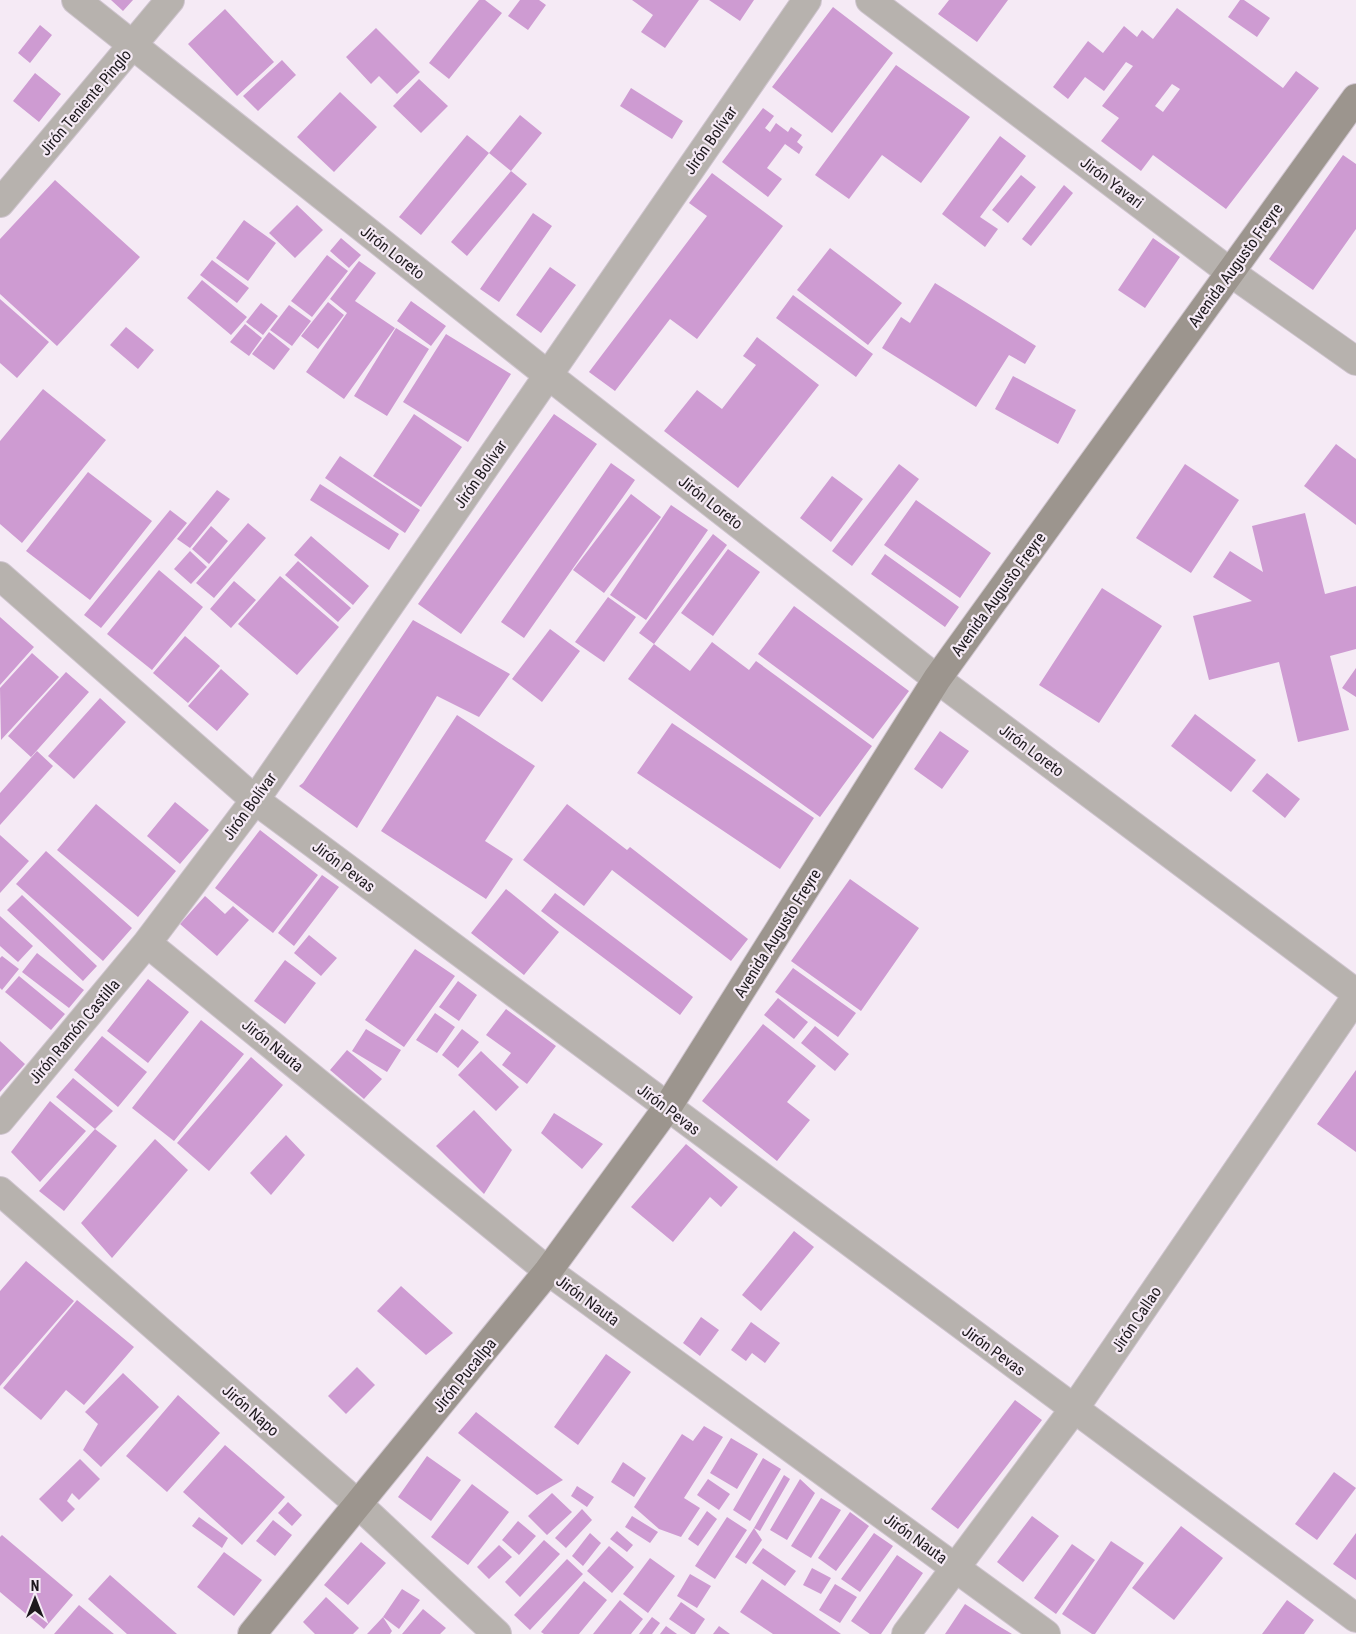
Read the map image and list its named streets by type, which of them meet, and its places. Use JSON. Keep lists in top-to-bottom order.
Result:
{
  "streets": {
    "main road": ["Avenida Augusto Freyre", "Jirón Pucallpa"],
    "street": [
      "Jirón Teniente Pinglo",
      "Jirón Bolívar",
      "Jirón Yavari",
      "Jirón Loreto",
      "Jirón Pevas",
      "Jirón Ramón Castilla",
      "Jirón Nauta",
      "Jirón Callao",
      "Jirón Napo"
    ]
  },
  "crossings": [
    ["Jirón Teniente Pinglo", "Jirón Loreto"],
    ["Jirón Bolívar", "Jirón Loreto"],
    ["Jirón Bolívar", "Jirón Pevas"],
    ["Jirón Bolívar", "Jirón Ramón Castilla"],
    ["Jirón Bolívar", "Jirón Nauta"],
    ["Jirón Yavari", "Avenida Augusto Freyre"],
    ["Jirón Loreto", "Avenida Augusto Freyre"],
    ["Avenida Augusto Freyre", "Jirón Pevas"],
    ["Avenida Augusto Freyre", "Jirón Pucallpa"],
    ["Jirón Pevas", "Jirón Callao"],
    ["Jirón Pevas", "Jirón Pucallpa"],
    ["Jirón Ramón Castilla", "Jirón Nauta"],
    ["Jirón Nauta", "Jirón Callao"],
    ["Jirón Nauta", "Jirón Pucallpa"],
    ["Jirón Pucallpa", "Jirón Napo"]
  ],
  "north": "top"
}
